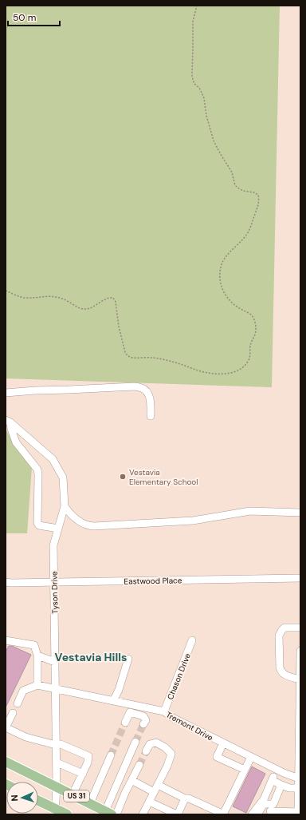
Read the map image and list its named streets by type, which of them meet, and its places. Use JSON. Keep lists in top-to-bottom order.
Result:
{
  "streets": {
    "main road": ["US 31"],
    "street": [
      "Eastwood Place",
      "Tyson Drive",
      "Chason Drive",
      "Tremont Drive"
    ]
  },
  "crossings": [
    ["Eastwood Place", "Tyson Drive"],
    ["Tyson Drive", "Tremont Drive"],
    ["Tyson Drive", "US 31"],
    ["Chason Drive", "Tremont Drive"]
  ],
  "districts": ["Vestavia Hills"],
  "places": ["Vestavia Elementary School"],
  "scale_bar": "50 m",
  "north": "left"
}
